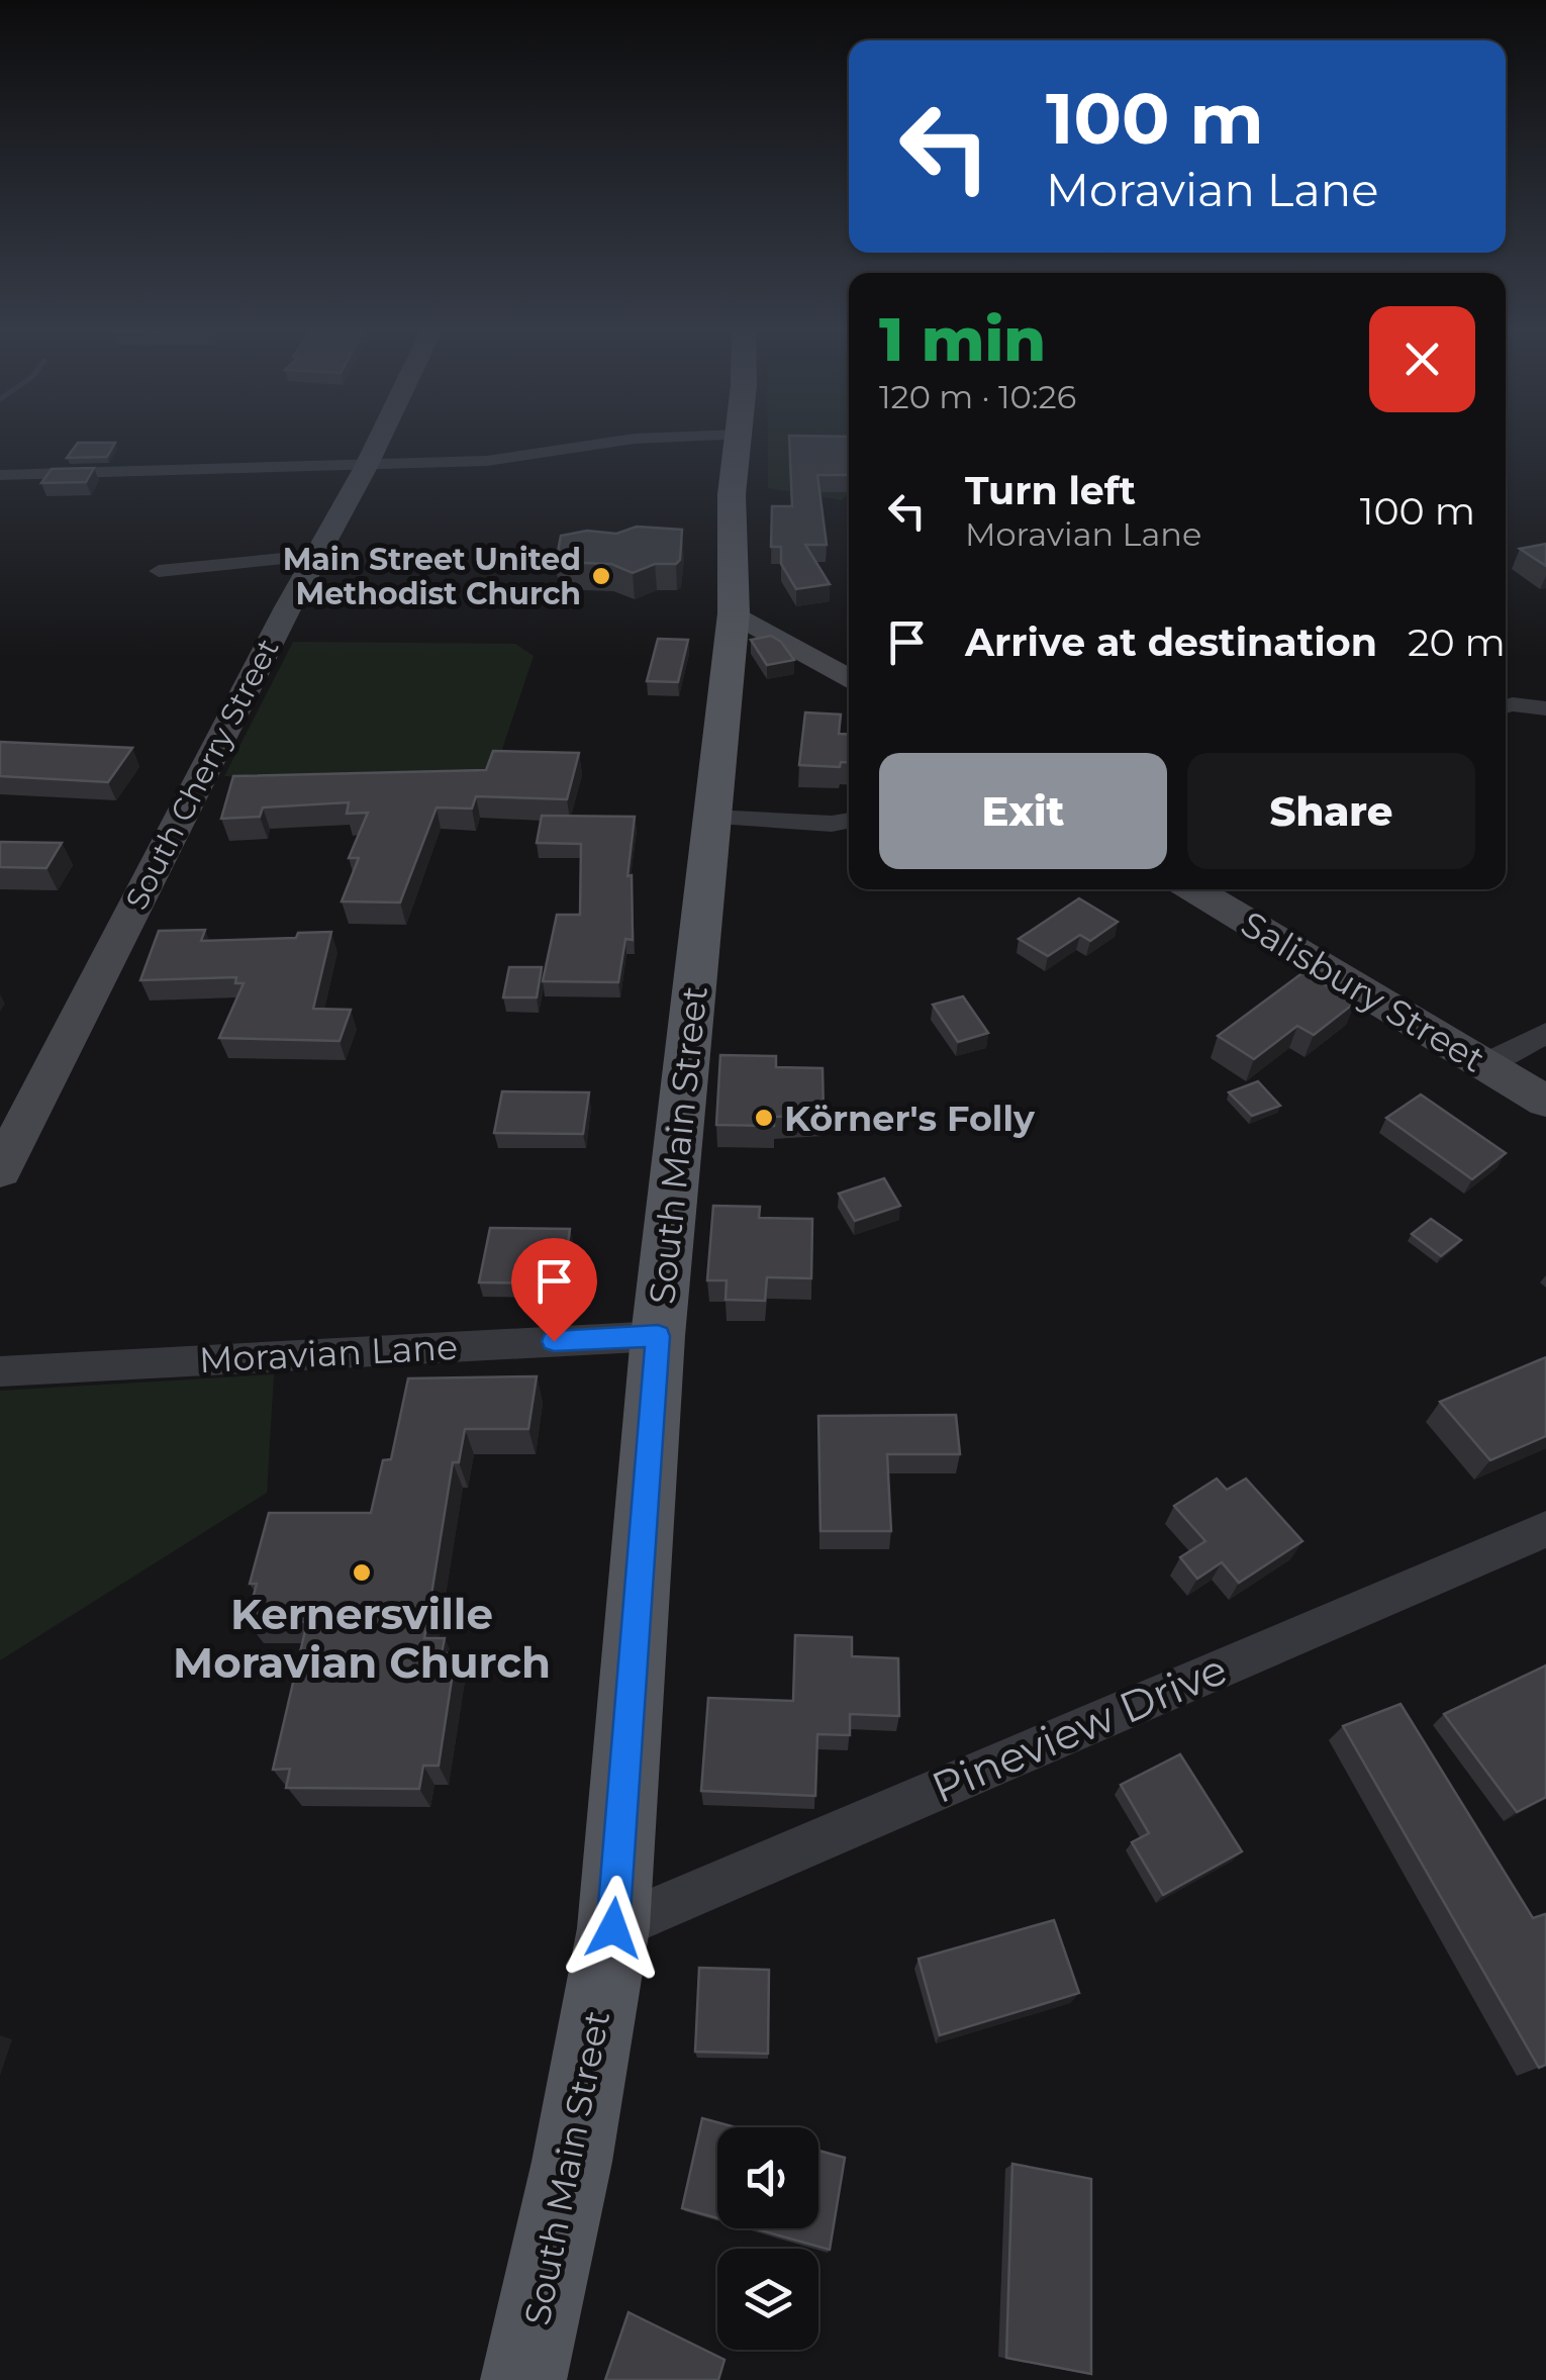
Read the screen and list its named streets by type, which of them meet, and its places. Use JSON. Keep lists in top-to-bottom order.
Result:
{
  "streets": {
    "main road": ["South Cherry Street", "Salisbury Street", "South Main Street"],
    "street": ["Moravian Lane", "Pineview Drive"]
  },
  "crossings": [
    ["South Main Street", "Moravian Lane"],
    ["South Main Street", "Pineview Drive"]
  ],
  "places": ["Main Street United Methodist Church", "Körner's Folly", "Kernersville Moravian Church"],
  "page": {
    "turn": ["100 m", "Moravian Lane"],
    "heading": ["1 min", "120 m · 10:26"],
    "list": [
      {
        "name": "Turn left",
        "note": "Moravian Lane",
        "value": "100 m"
      },
      {
        "name": "Arrive at destination",
        "value": "20 m"
      }
    ],
    "buttons": ["Exit", "Share"]
  }
}
